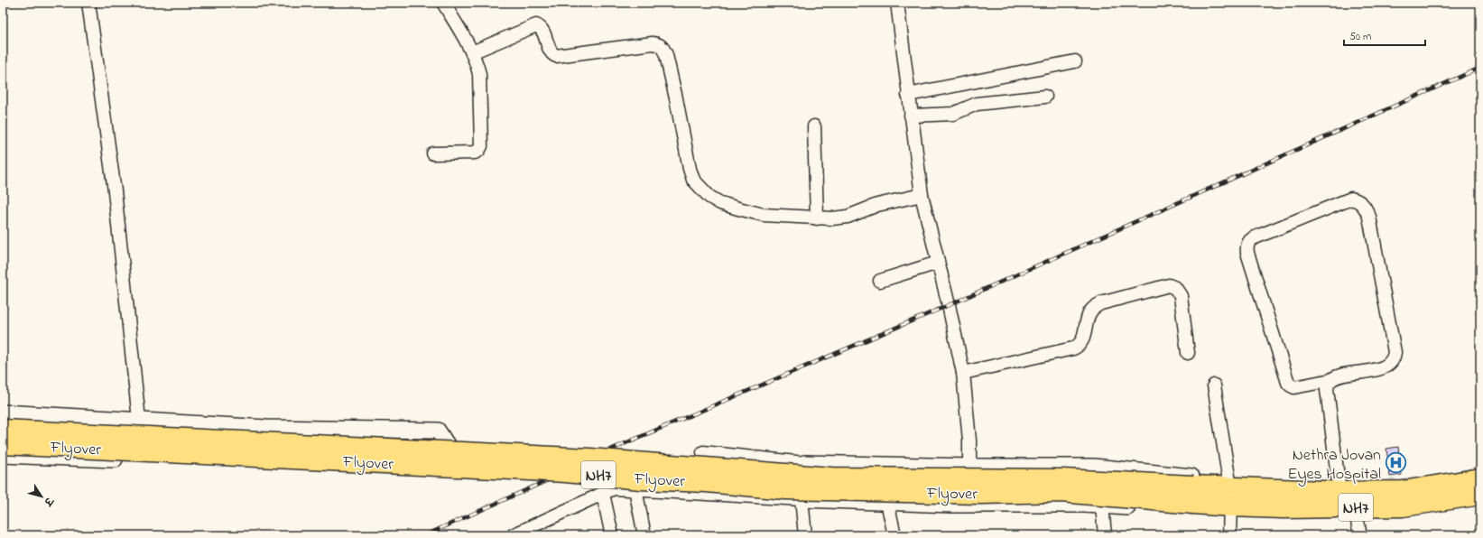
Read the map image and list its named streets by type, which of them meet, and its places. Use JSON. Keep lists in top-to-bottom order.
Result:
{
  "streets": {
    "highway": ["Flyover", "NH7"]
  },
  "crossings": [
    ["Flyover", "NH7"]
  ],
  "places": {
    "hospital": ["Nethra Jovan Eyes Hospital"]
  },
  "scale_bar": "50 m",
  "north": "bottom right"
}
